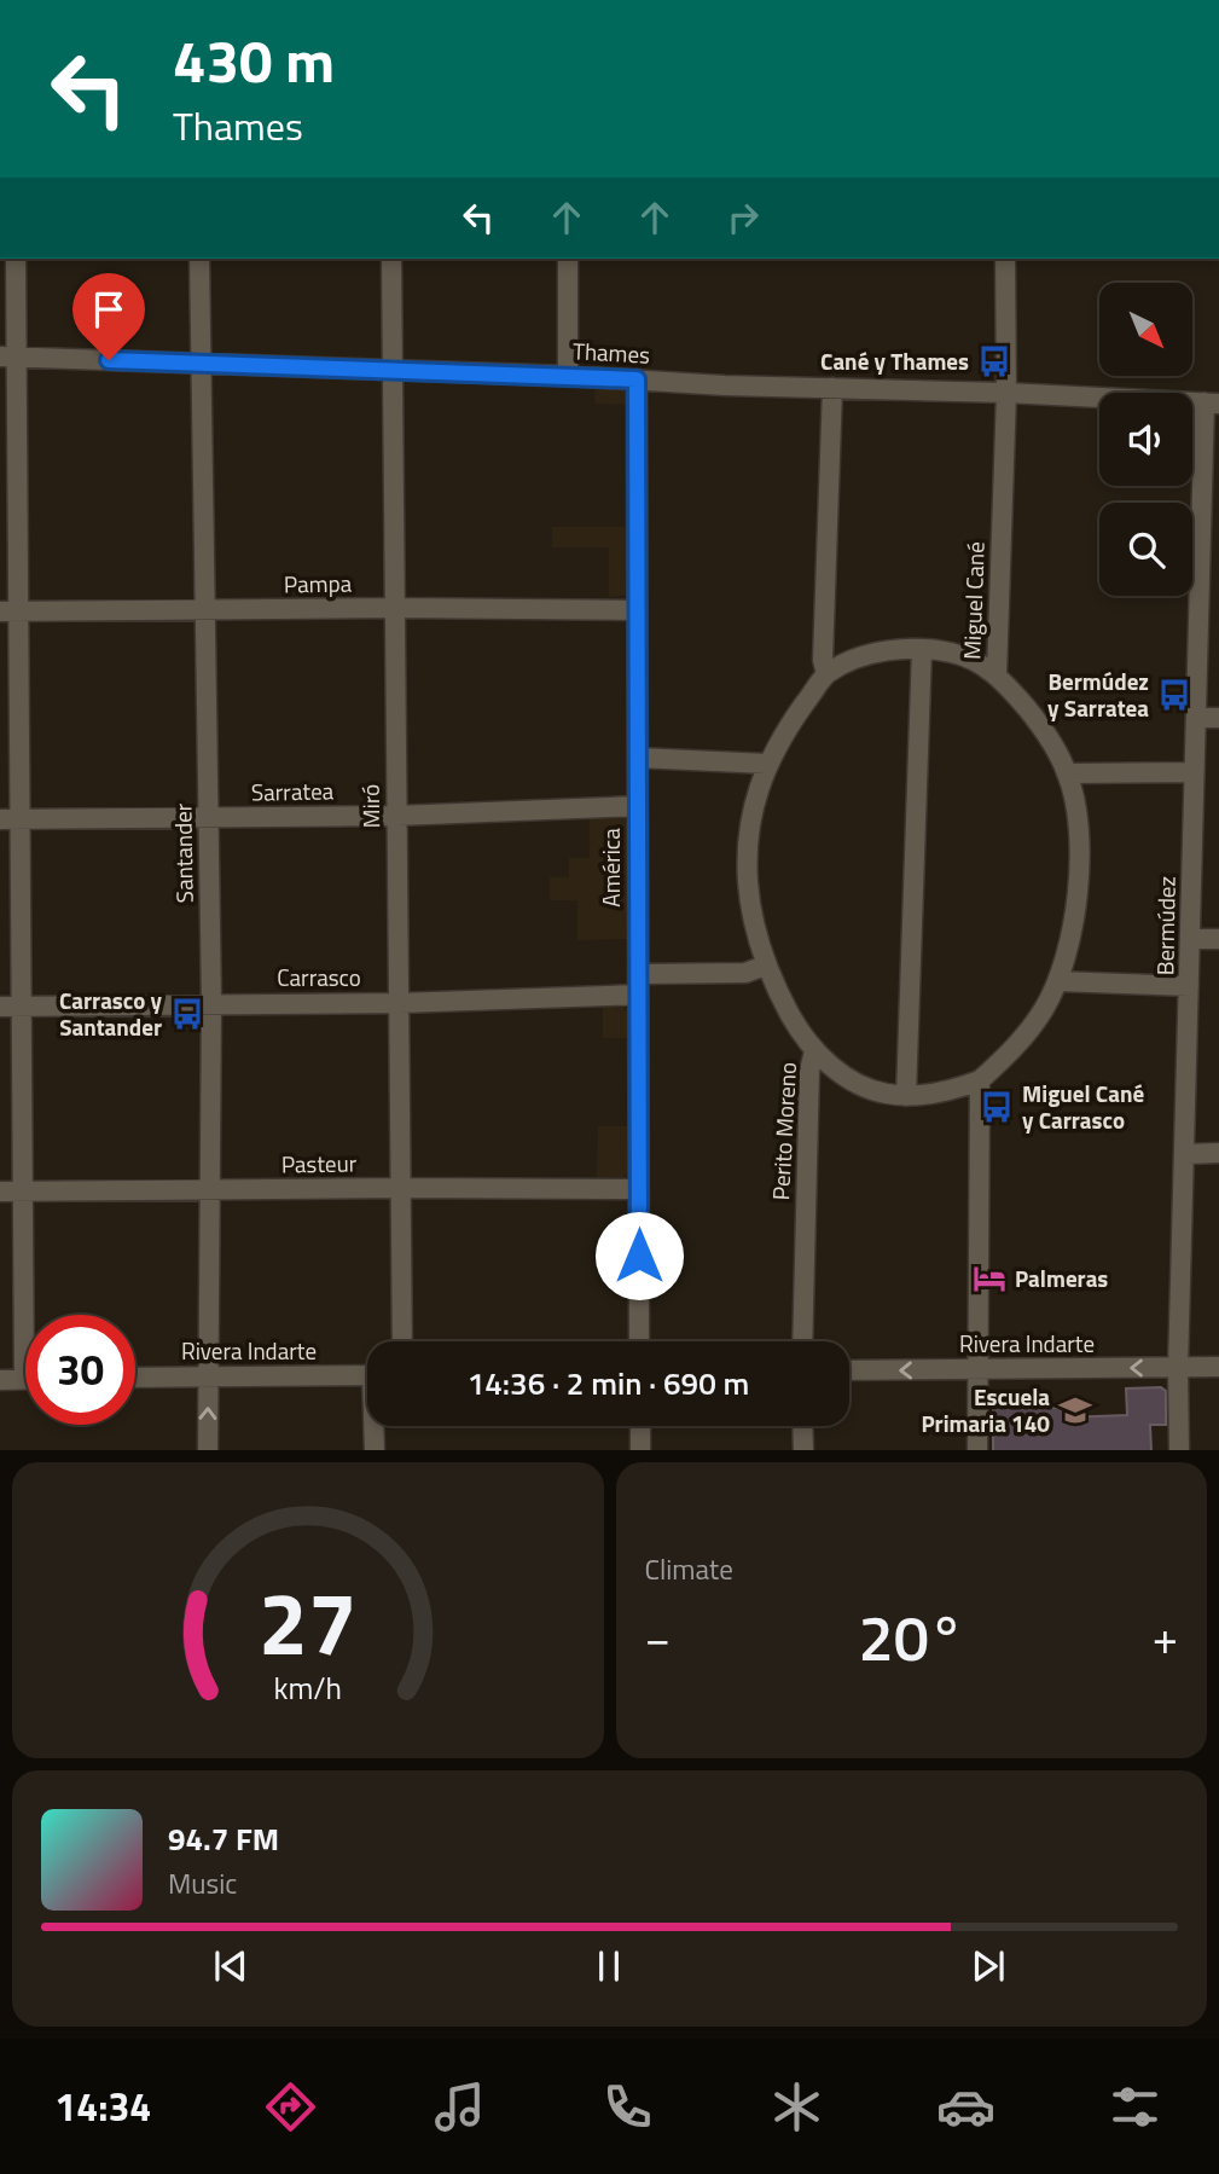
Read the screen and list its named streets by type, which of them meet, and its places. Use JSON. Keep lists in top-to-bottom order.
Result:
{
  "streets": {
    "street": [
      "Thames",
      "Pampa",
      "Miguel Cané",
      "Sarratea",
      "Miró",
      "Santander",
      "América",
      "Bermúdez",
      "Carrasco",
      "Perito Moreno",
      "Pasteur",
      "Rivera Indarte"
    ]
  },
  "crossings": [
    ["Thames", "Miguel Cané"],
    ["Thames", "Miró"],
    ["Thames", "Santander"],
    ["Thames", "América"],
    ["Thames", "Bermúdez"],
    ["Pampa", "Miró"],
    ["Pampa", "Santander"],
    ["Pampa", "América"],
    ["Sarratea", "Miró"],
    ["Sarratea", "Santander"],
    ["Sarratea", "América"],
    ["Miró", "Carrasco"],
    ["Miró", "Pasteur"],
    ["Santander", "Carrasco"],
    ["Santander", "Pasteur"],
    ["Santander", "Rivera Indarte"],
    ["América", "Carrasco"],
    ["América", "Pasteur"],
    ["Bermúdez", "Rivera Indarte"]
  ],
  "one_way": ["Rivera Indarte"],
  "places": {
    "bus stop": [
      "Cané y Thames",
      "Bermúdez y Sarratea",
      "Carrasco y Santander",
      "Miguel Cané y Carrasco"
    ],
    "hotel": ["Palmeras"],
    "school or university": ["Escuela Primaria 140"]
  },
  "north": "bottom right",
  "page": {
    "turn": ["430 m", "Thames"],
    "limit": "30",
    "trip": "14:36 · 2 min · 690 m",
    "tile": "Climate",
    "heat": ["−", "20°", "+"],
    "song": ["94.7 FM", "Music"],
    "tabs": "14:34",
    "gauge": ["27", "km/h"]
  }
}
